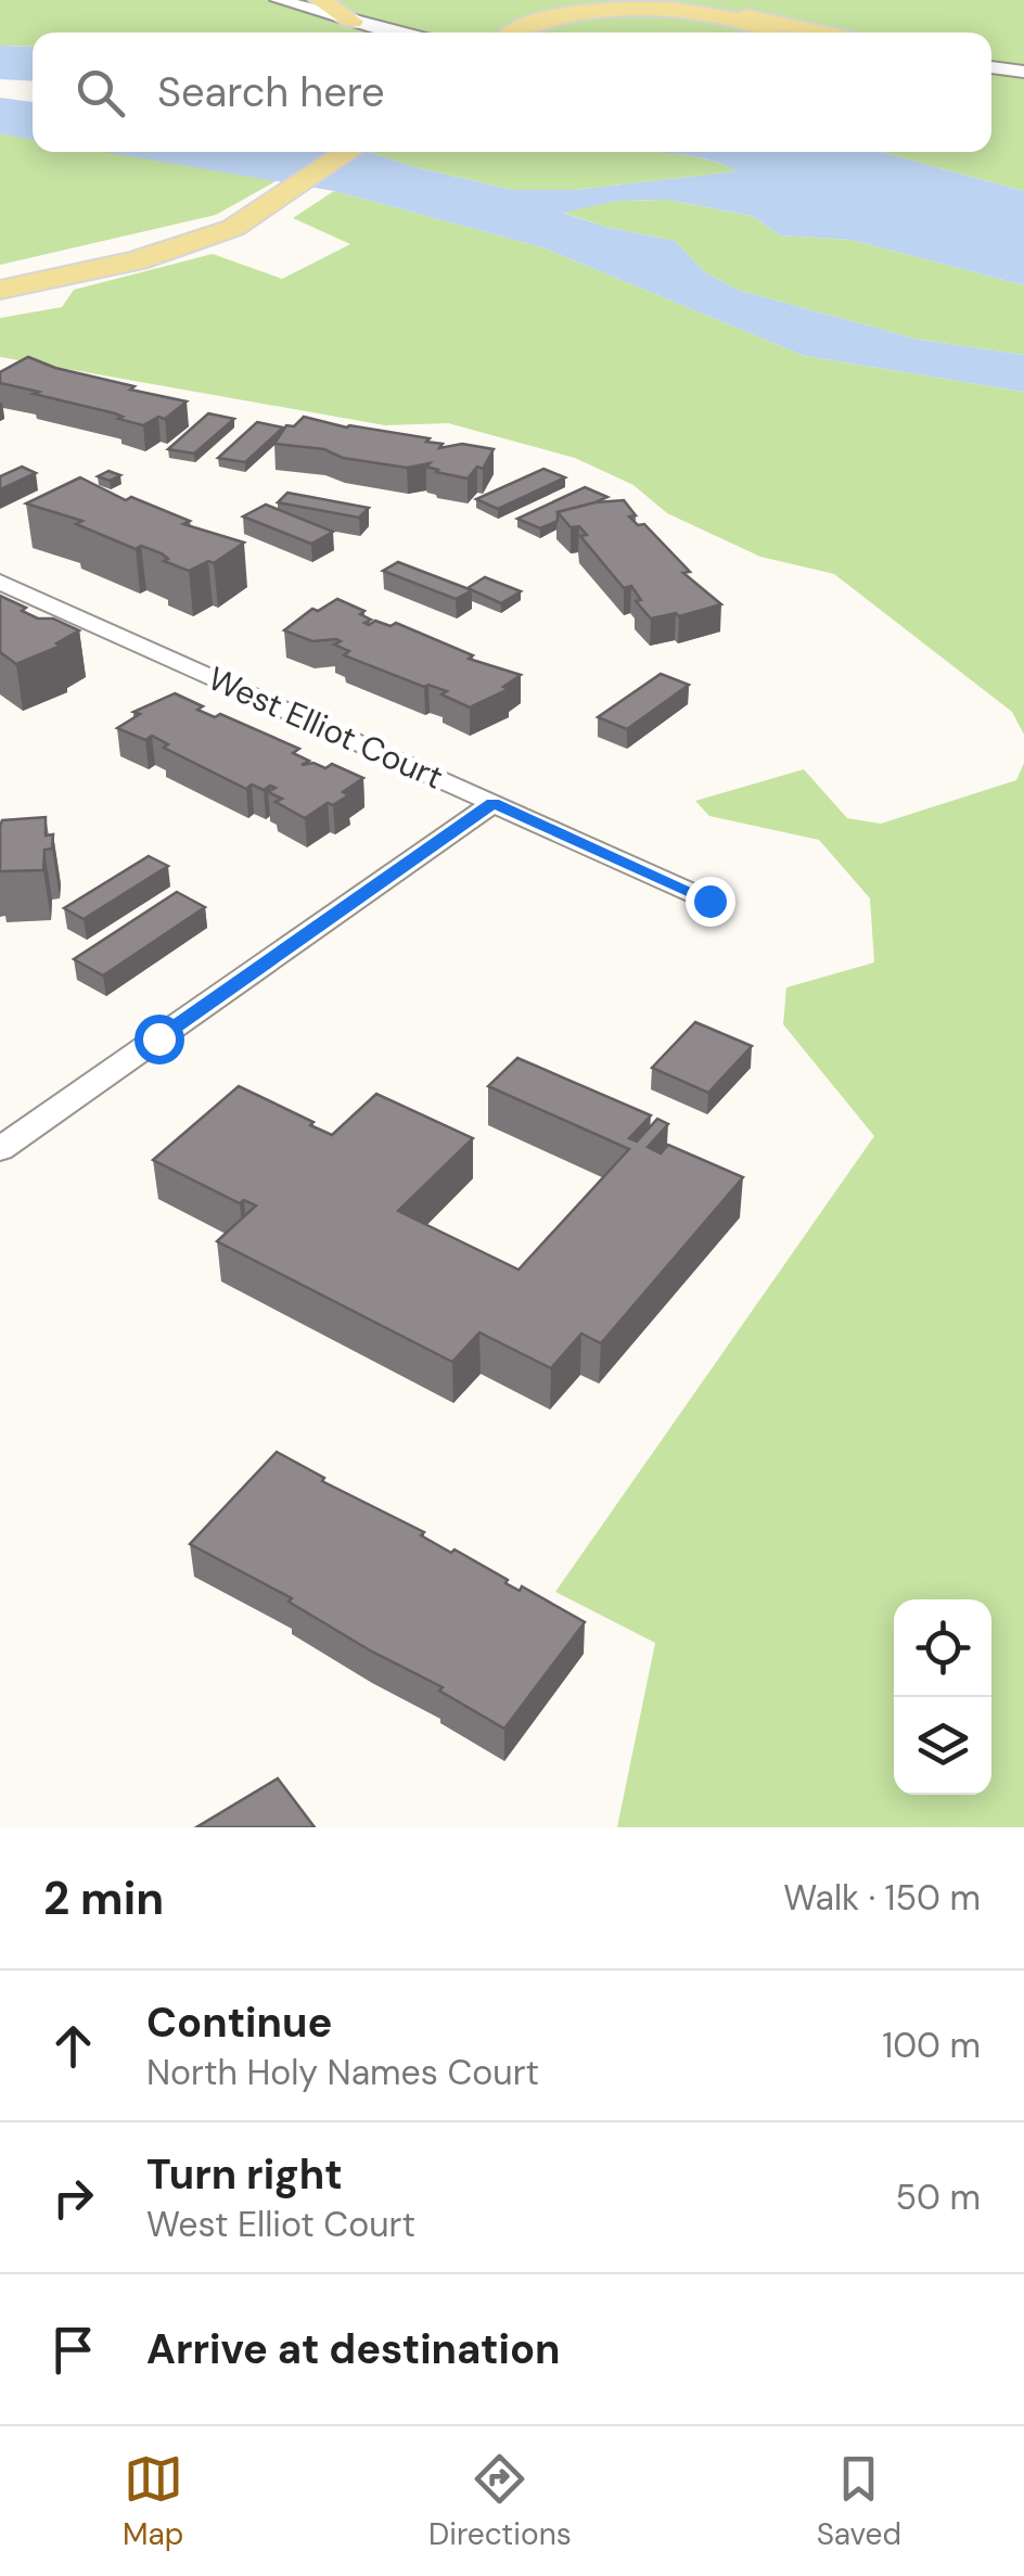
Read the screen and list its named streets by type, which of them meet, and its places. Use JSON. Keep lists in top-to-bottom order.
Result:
{
  "streets": {
    "street": ["West Elliot Court"]
  },
  "page": {
    "search": "Search here",
    "heading": ["2 min", "Walk · 150 m"],
    "list": [
      ["Continue", "North Holy Names Court", "100 m"],
      ["Turn right", "West Elliot Court", "50 m"],
      "Arrive at destination"
    ],
    "nav": ["Map", "Directions", "Saved"]
  }
}
